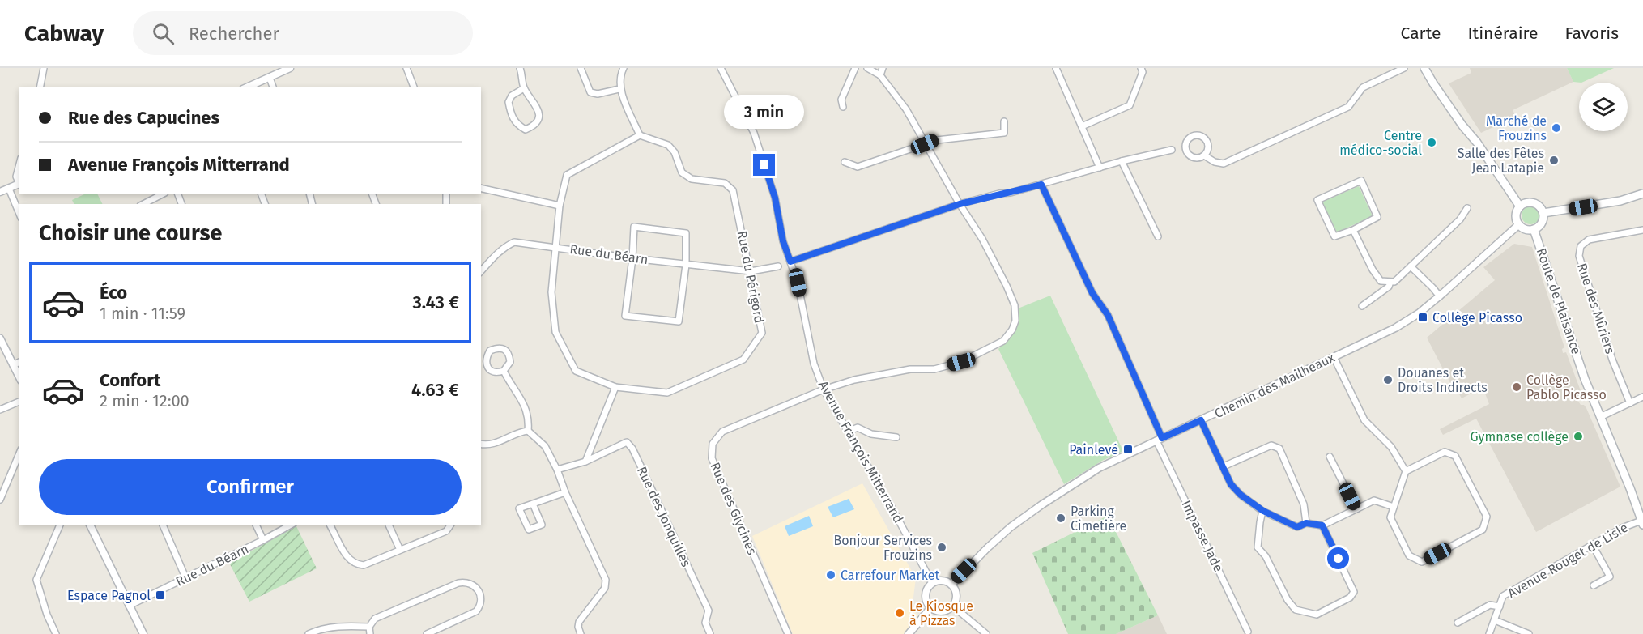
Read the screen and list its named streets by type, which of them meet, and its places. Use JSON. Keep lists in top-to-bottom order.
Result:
{
  "streets": {
    "main road": ["Route de Plaisance"],
    "street": [
      "Rue du Béarn",
      "Rue du Périgord",
      "Rue des Mûriers",
      "Chemin des Mailheaux",
      "Avenue François Mitterrand",
      "Rue des Glycines",
      "Rue des Jonquilles",
      "Impasse Jade",
      "Avenue Rouget de Lisle"
    ]
  },
  "crossings": [
    ["Rue du Béarn", "Rue du Périgord"],
    ["Route de Plaisance", "Chemin des Mailheaux"],
    ["Route de Plaisance", "Avenue Rouget de Lisle"],
    ["Chemin des Mailheaux", "Avenue François Mitterrand"],
    ["Chemin des Mailheaux", "Impasse Jade"],
    ["Avenue François Mitterrand", "Rue des Glycines"]
  ],
  "places": {
    "other": [
      "Marché de Frouzins",
      "Centre médico-social",
      "Salle des Fêtes Jean Latapie",
      "Douanes et Droits Indirects",
      "Collège Pablo Picasso",
      "Gymnase collège",
      "Parking Cimetière",
      "Bonjour Services Frouzins",
      "Carrefour Market",
      "Le Kiosque à Pizzas"
    ],
    "transit": ["Collège Picasso", "Painlevé", "Espace Pagnol"]
  },
  "page": {
    "header": "Cabway",
    "search": "Rechercher",
    "nav": ["Carte", "Itinéraire", "Favoris"],
    "banner": ["Rue des Capucines", "Avenue François Mitterrand"],
    "bubble": "3 min",
    "heading": "Choisir une course",
    "list": [
      {
        "name": "Éco",
        "note": "1 min · 11:59",
        "value": "3.43 €"
      },
      {
        "name": "Confort",
        "note": "2 min · 12:00",
        "value": "4.63 €"
      }
    ],
    "buttons": "Confirmer"
  }
}
